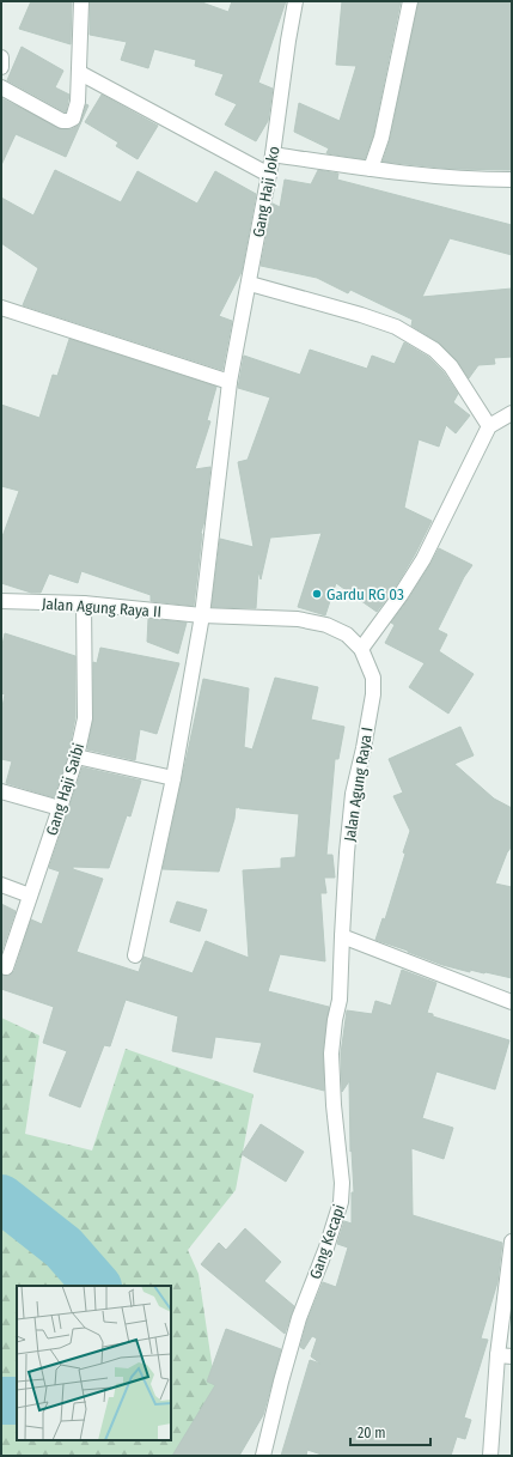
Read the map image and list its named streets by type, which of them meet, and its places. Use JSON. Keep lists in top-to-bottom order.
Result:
{
  "streets": {
    "street": [
      "Gang Haji Joko",
      "Jalan Agung Raya II",
      "Jalan Agung Raya I",
      "Gang Haji Saibi",
      "Gang Kecapi"
    ]
  },
  "crossings": [
    ["Gang Haji Joko", "Jalan Agung Raya II"],
    ["Gang Haji Joko", "Jalan Agung Raya I"],
    ["Jalan Agung Raya II", "Jalan Agung Raya I"],
    ["Jalan Agung Raya II", "Gang Haji Saibi"],
    ["Jalan Agung Raya I", "Gang Kecapi"]
  ],
  "places": ["Gardu RG 03"],
  "scale_bar": "20 m"
}
